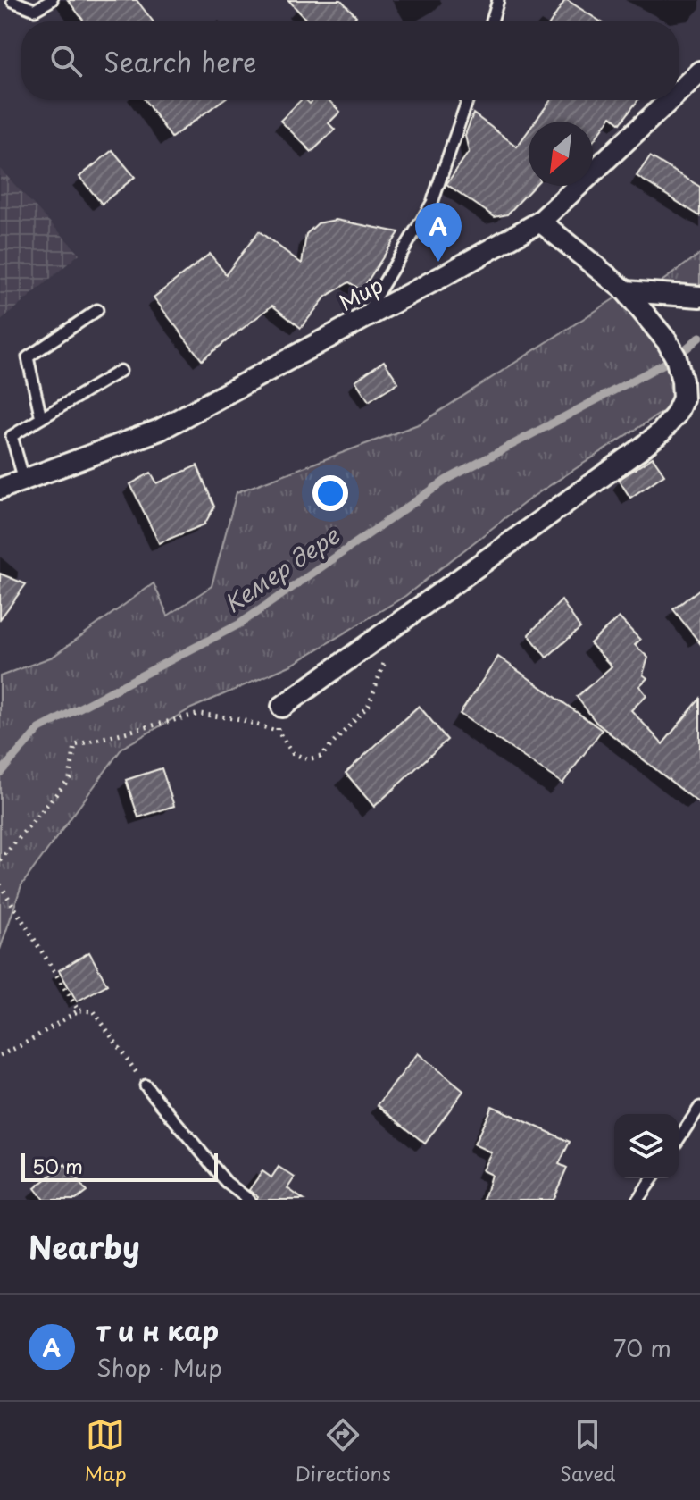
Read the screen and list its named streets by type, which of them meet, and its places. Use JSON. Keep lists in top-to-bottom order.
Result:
{
  "streets": {
    "street": ["Мир"]
  },
  "water": ["Кемер дере"],
  "scale_bar": "50 m",
  "north": "bottom left",
  "page": {
    "search": "Search here",
    "pins": "A",
    "scale": "50 m",
    "heading": "Nearby",
    "list": [
      {
        "mark": "A",
        "name": "т и н кар",
        "note": "Shop · Мир",
        "value": "70 m"
      }
    ],
    "nav": ["Map", "Directions", "Saved"]
  }
}
